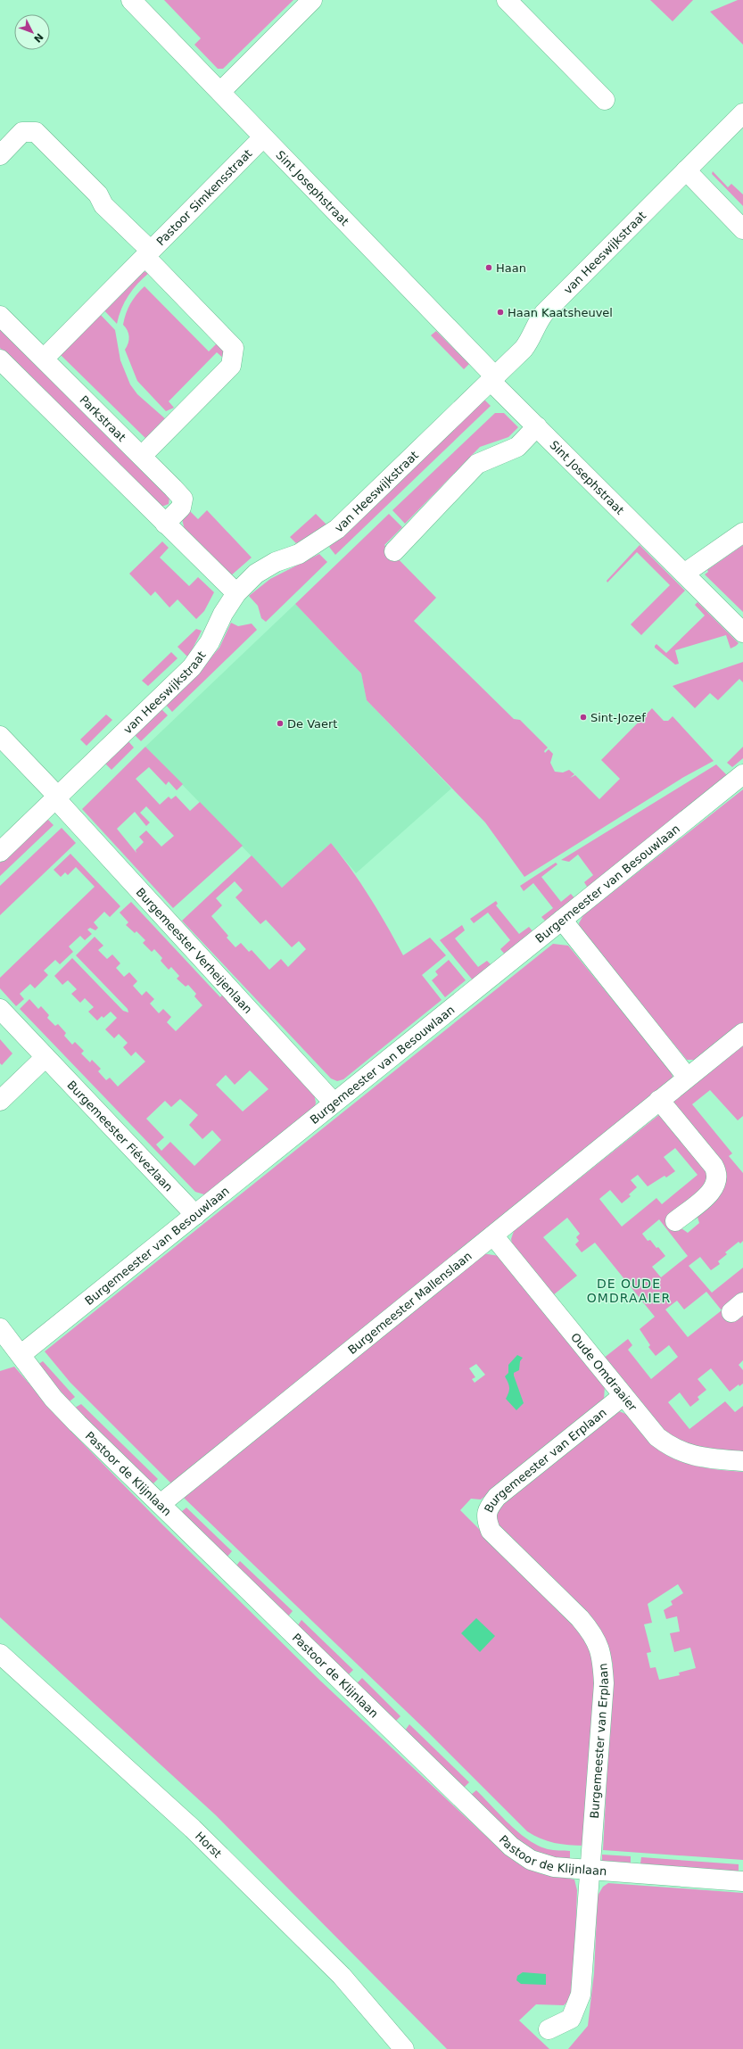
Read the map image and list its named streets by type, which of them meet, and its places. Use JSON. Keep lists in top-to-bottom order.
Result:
{
  "streets": {
    "street": [
      "Sint Josephstraat",
      "Pastoor Simkensstraat",
      "van Heeswijkstraat",
      "Parkstraat",
      "Burgemeester van Besouwlaan",
      "Burgemeester Verheijenlaan",
      "Burgemeester Fiévezlaan",
      "Burgemeester Mallenslaan",
      "Oude Omdraaier",
      "Burgemeester van Erplaan",
      "Pastoor de Klijnlaan",
      "Horst"
    ]
  },
  "crossings": [
    ["Sint Josephstraat", "Pastoor Simkensstraat"],
    ["Sint Josephstraat", "van Heeswijkstraat"],
    ["Pastoor Simkensstraat", "Parkstraat"],
    ["van Heeswijkstraat", "Burgemeester Verheijenlaan"],
    ["Burgemeester van Besouwlaan", "Burgemeester Verheijenlaan"],
    ["Burgemeester van Besouwlaan", "Burgemeester Fiévezlaan"],
    ["Burgemeester van Besouwlaan", "Pastoor de Klijnlaan"],
    ["Burgemeester Mallenslaan", "Oude Omdraaier"],
    ["Burgemeester Mallenslaan", "Pastoor de Klijnlaan"],
    ["Oude Omdraaier", "Burgemeester van Erplaan"],
    ["Burgemeester van Erplaan", "Pastoor de Klijnlaan"]
  ],
  "districts": ["DE OUDE OMDRAAIER"],
  "places": [
    "Haan",
    "Haan Kaatsheuvel",
    "Sint-Jozef",
    "De Vaert"
  ],
  "north": "bottom right"
}
